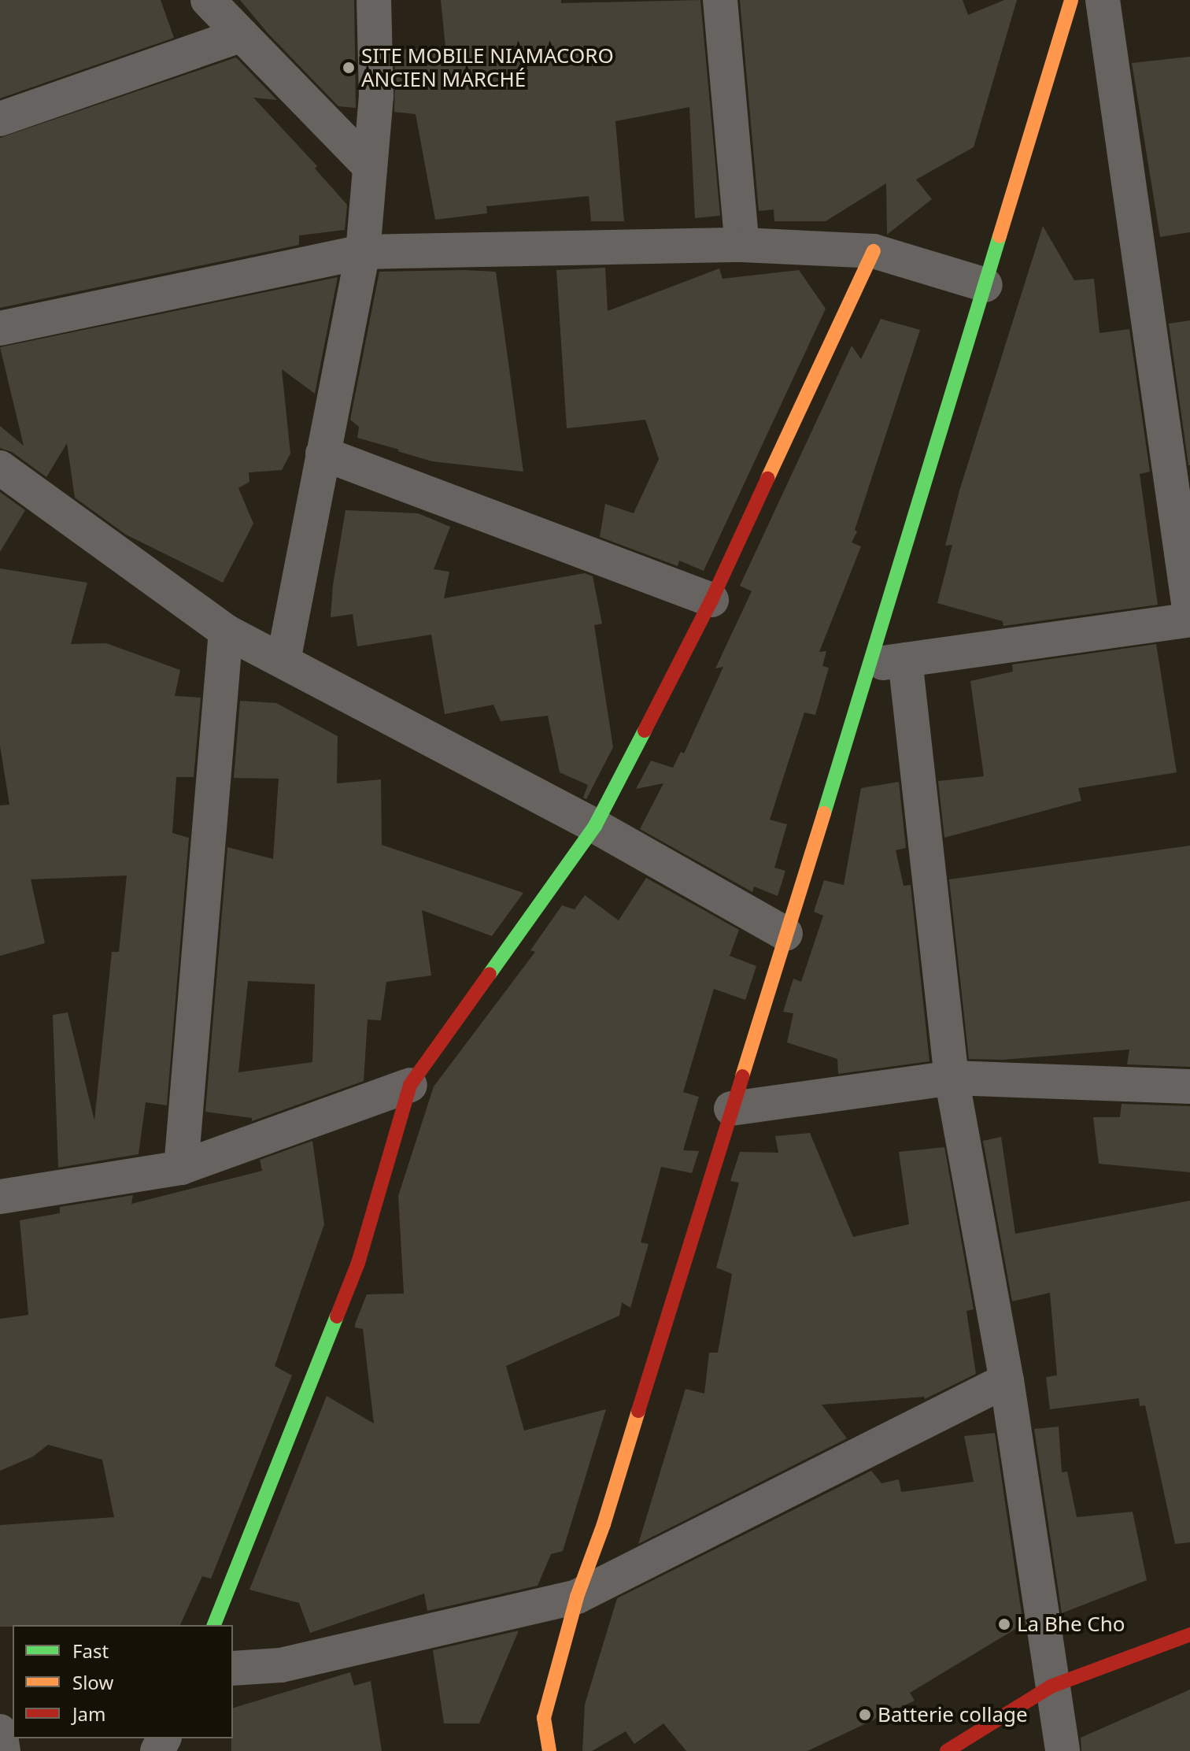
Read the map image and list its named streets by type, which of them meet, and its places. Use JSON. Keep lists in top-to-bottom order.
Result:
{
  "places": ["SITE MOBILE NIAMACORO ANCIEN MARCHÉ", "La Bhe Cho", "Batterie collage"],
  "legend": ["Fast", "Slow", "Jam"]
}
